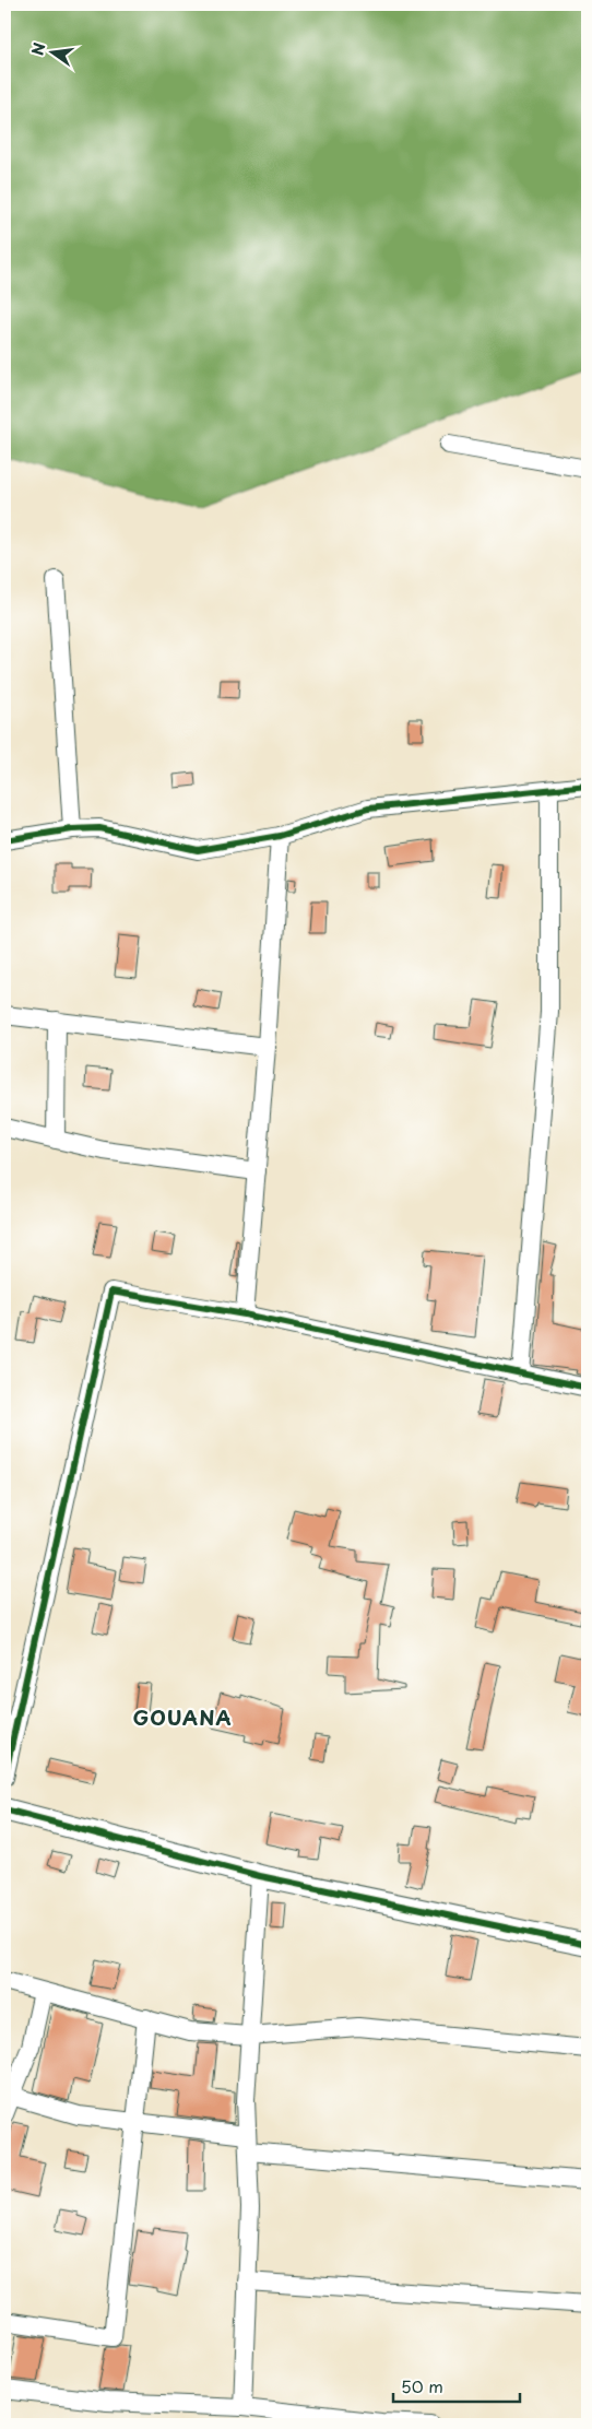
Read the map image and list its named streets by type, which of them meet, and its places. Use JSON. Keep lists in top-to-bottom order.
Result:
{
  "districts": ["GOUANA"],
  "scale_bar": "50 m",
  "north": "left"
}
